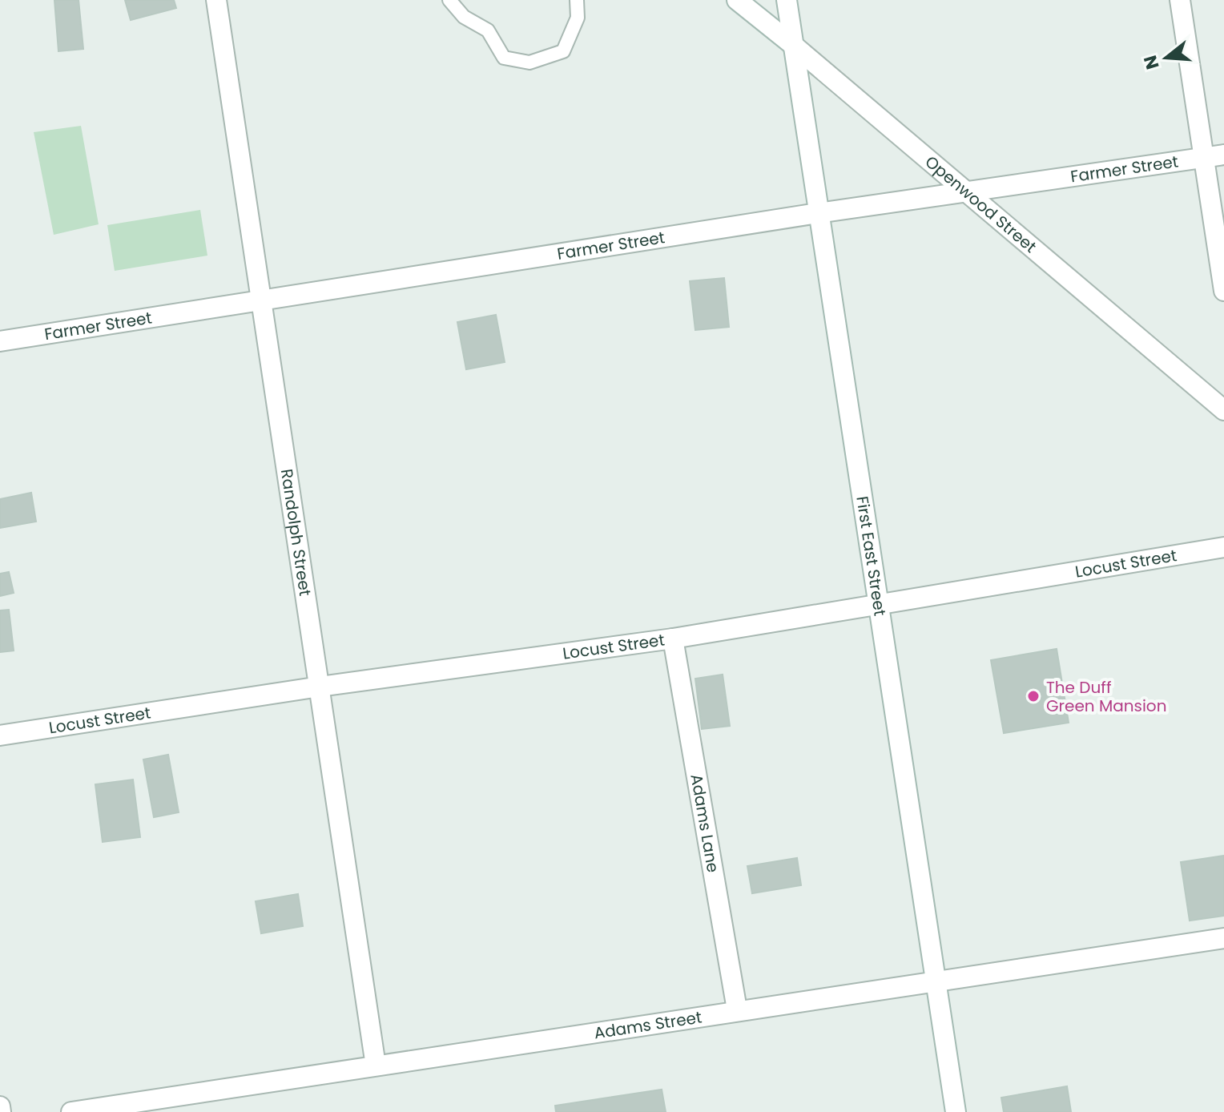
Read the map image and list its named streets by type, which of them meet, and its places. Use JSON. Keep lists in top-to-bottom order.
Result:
{
  "streets": {
    "street": [
      "Farmer Street",
      "Openwood Street",
      "Randolph Street",
      "First East Street",
      "Locust Street",
      "Adams Lane",
      "Adams Street"
    ]
  },
  "crossings": [
    ["Farmer Street", "Openwood Street"],
    ["Farmer Street", "Randolph Street"],
    ["Farmer Street", "First East Street"],
    ["Openwood Street", "First East Street"],
    ["Randolph Street", "Locust Street"],
    ["Randolph Street", "Adams Street"],
    ["First East Street", "Locust Street"],
    ["First East Street", "Adams Street"],
    ["Locust Street", "Adams Lane"],
    ["Adams Lane", "Adams Street"]
  ],
  "places": ["The Duff Green Mansion"],
  "north": "left"
}
